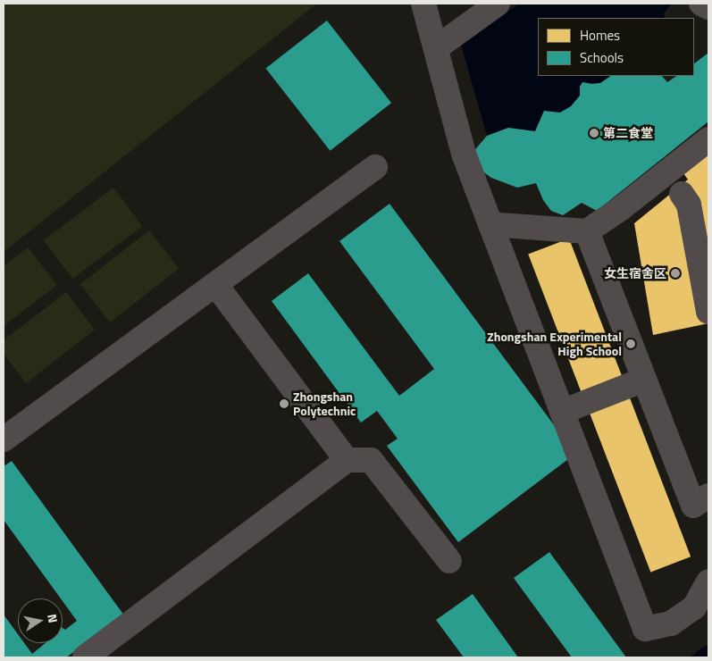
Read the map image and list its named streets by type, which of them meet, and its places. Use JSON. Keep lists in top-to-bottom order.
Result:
{
  "places": [
    "第二食堂",
    "女生宿舍区",
    "Zhongshan Experimental High School",
    "Zhongshan Polytechnic"
  ],
  "legend": ["Homes", "Schools"],
  "north": "right"
}
